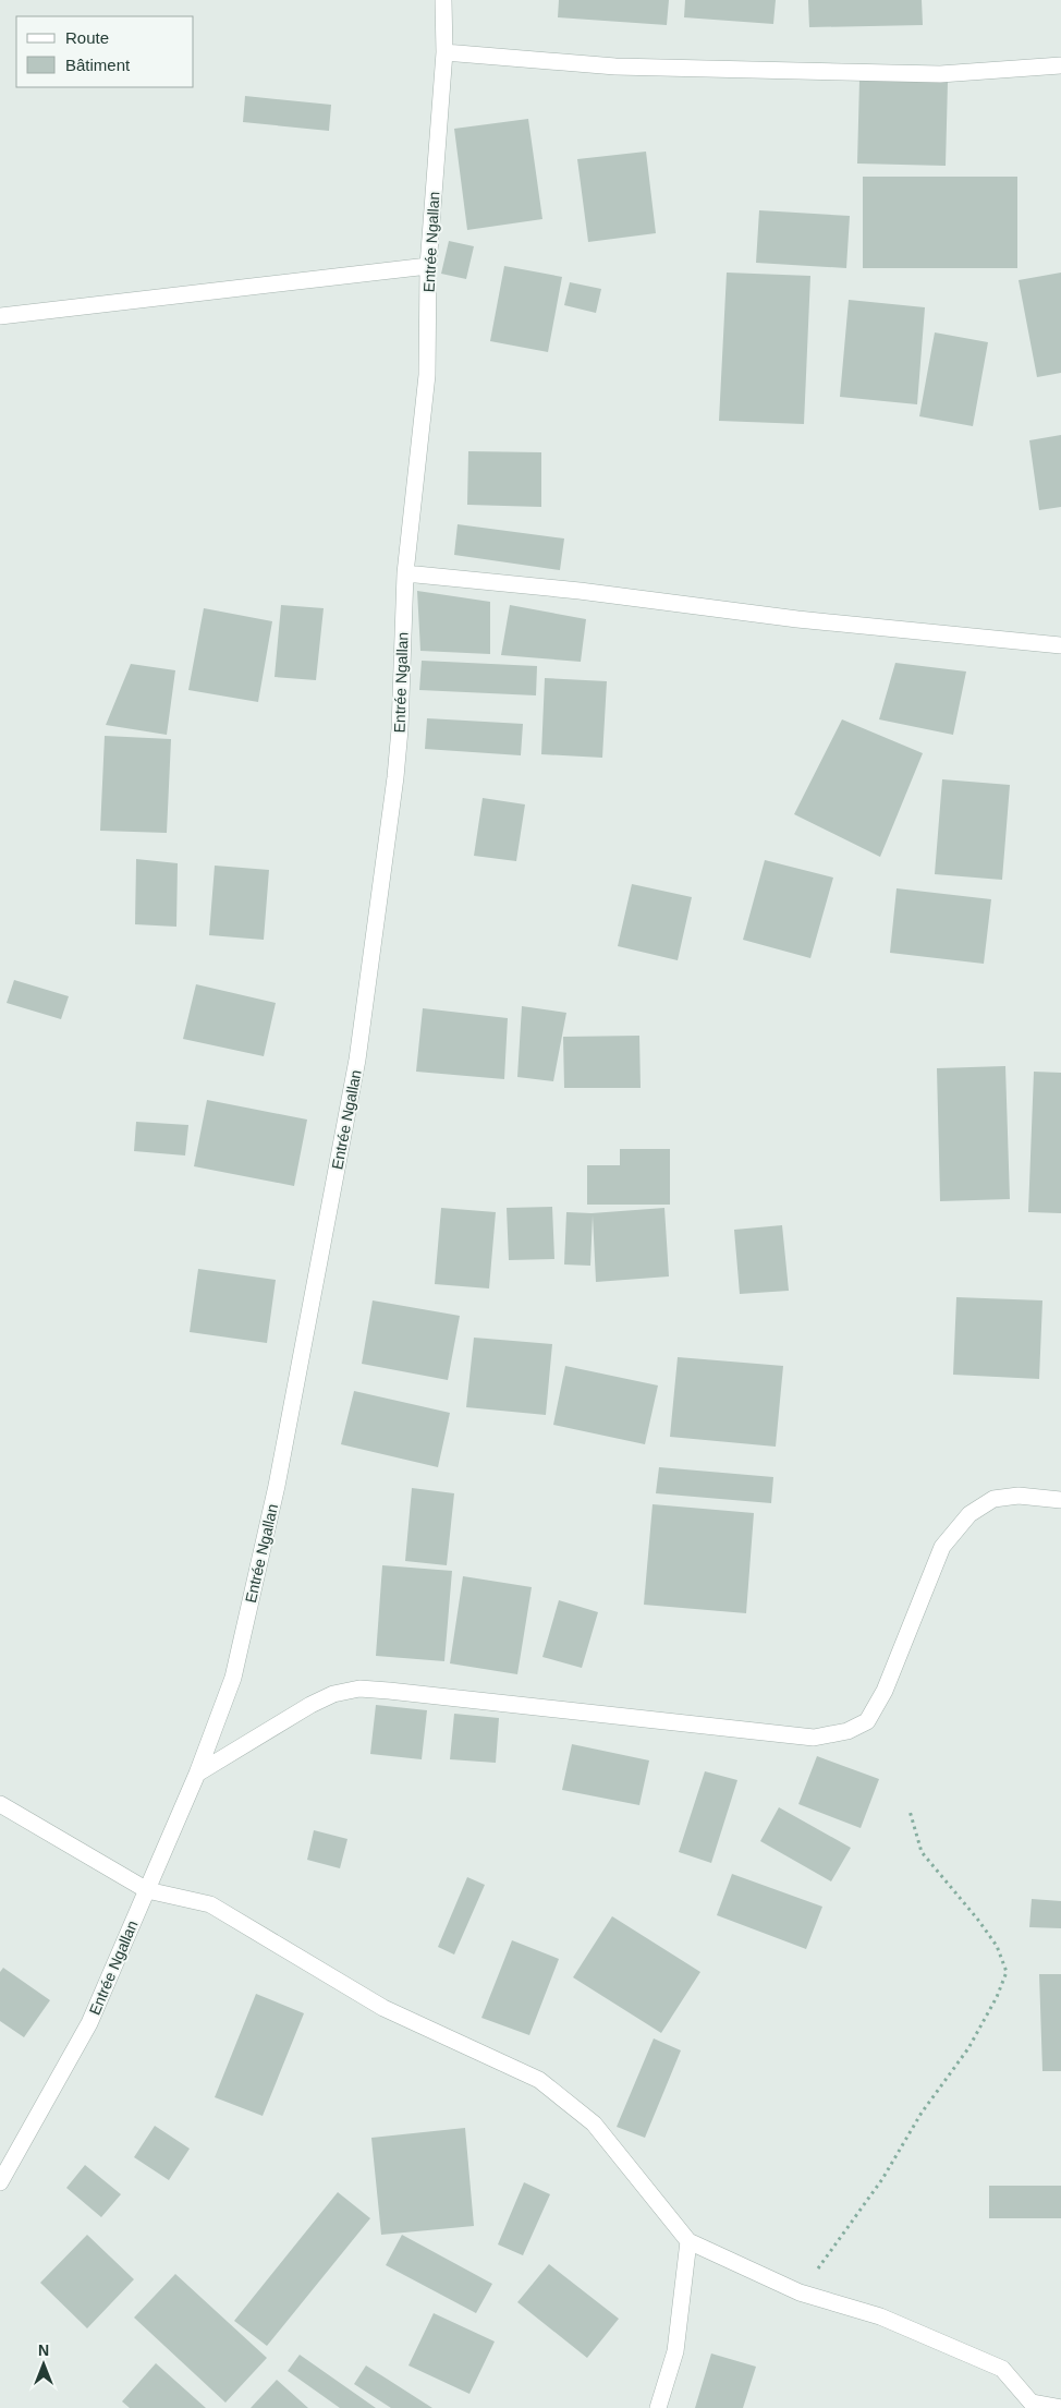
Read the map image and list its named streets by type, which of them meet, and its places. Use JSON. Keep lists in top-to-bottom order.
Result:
{
  "streets": {
    "street": ["Entrée Ngallan"]
  },
  "legend": ["Route", "Bâtiment"],
  "north": "top"
}
